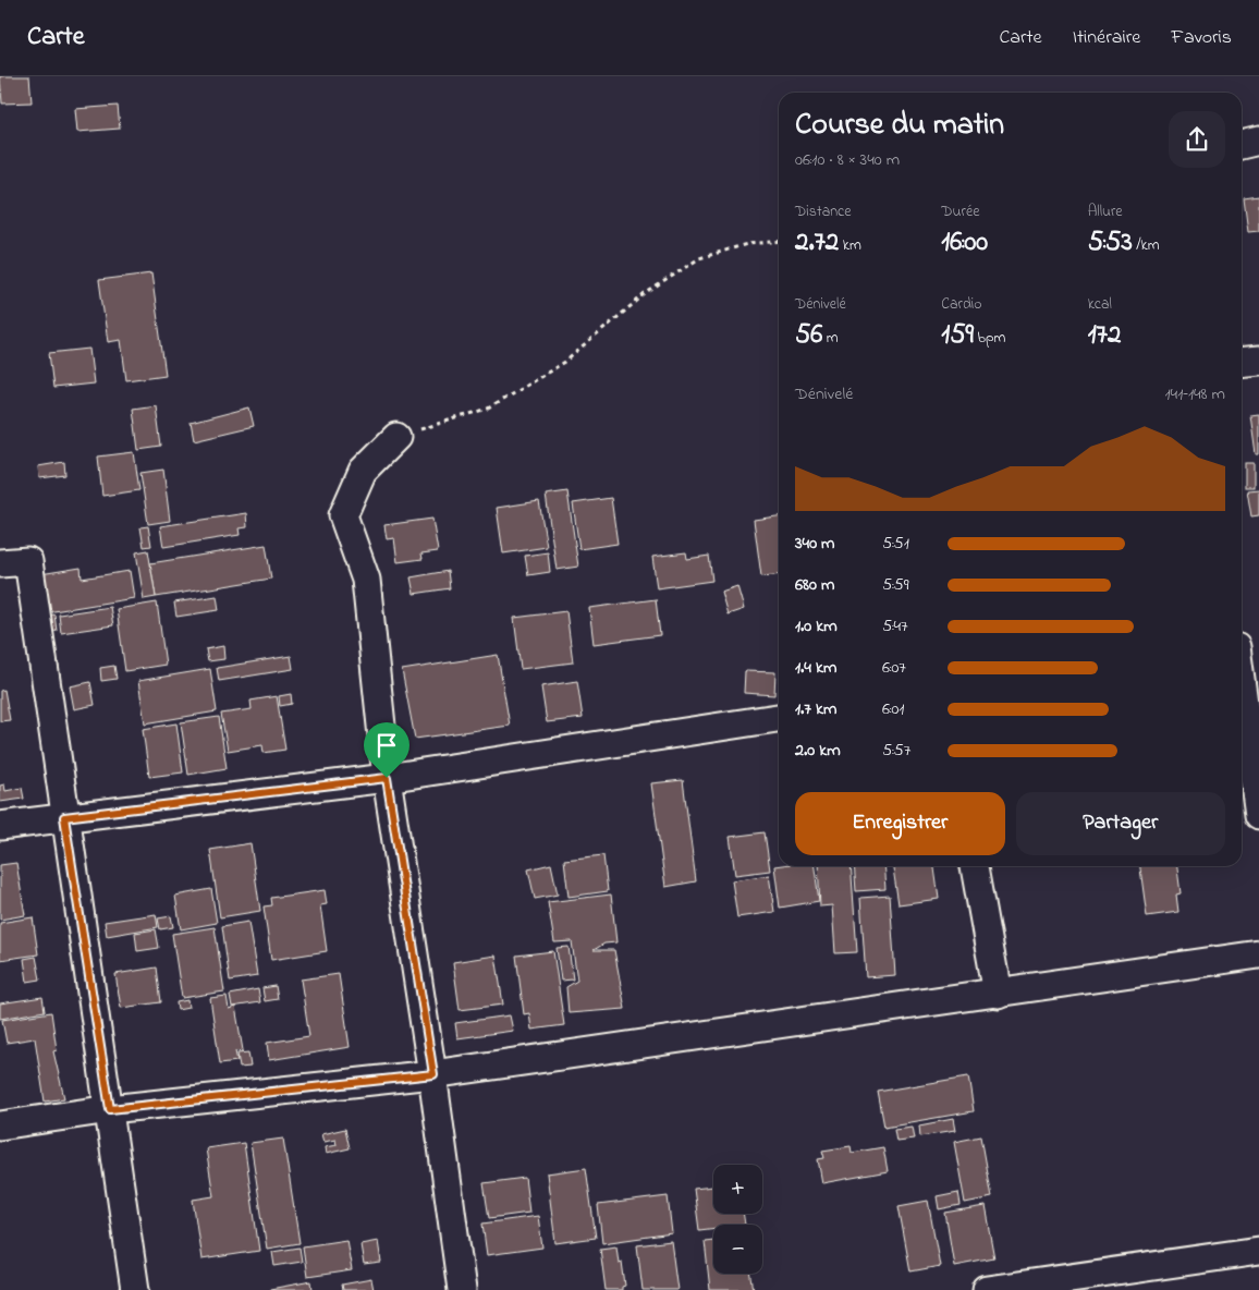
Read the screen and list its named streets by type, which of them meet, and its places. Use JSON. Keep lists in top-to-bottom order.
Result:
{
  "page": {
    "header": "Carte",
    "nav": ["Carte", "Itinéraire", "Favoris"],
    "heading": ["Course du matin", "06:10 · 8 × 340 m"],
    "stats": [
      ["Distance", "2.72 km"],
      ["Durée", "16:00"],
      ["Allure", "5:53 /km"],
      ["Dénivelé", "56 m"],
      ["Cardio", "159 bpm"],
      ["kcal", "172"]
    ],
    "chart": ["Dénivelé", "141–148 m"],
    "list": [
      {
        "name": "340 m",
        "note": "5:51"
      },
      {
        "name": "680 m",
        "note": "5:59"
      },
      {
        "name": "1.0 km",
        "note": "5:47"
      },
      {
        "name": "1.4 km",
        "note": "6:07"
      },
      {
        "name": "1.7 km",
        "note": "6:01"
      },
      {
        "name": "2.0 km",
        "note": "5:57"
      }
    ],
    "buttons": ["Enregistrer", "Partager"],
    "map_buttons": ["+", "−"]
  }
}
